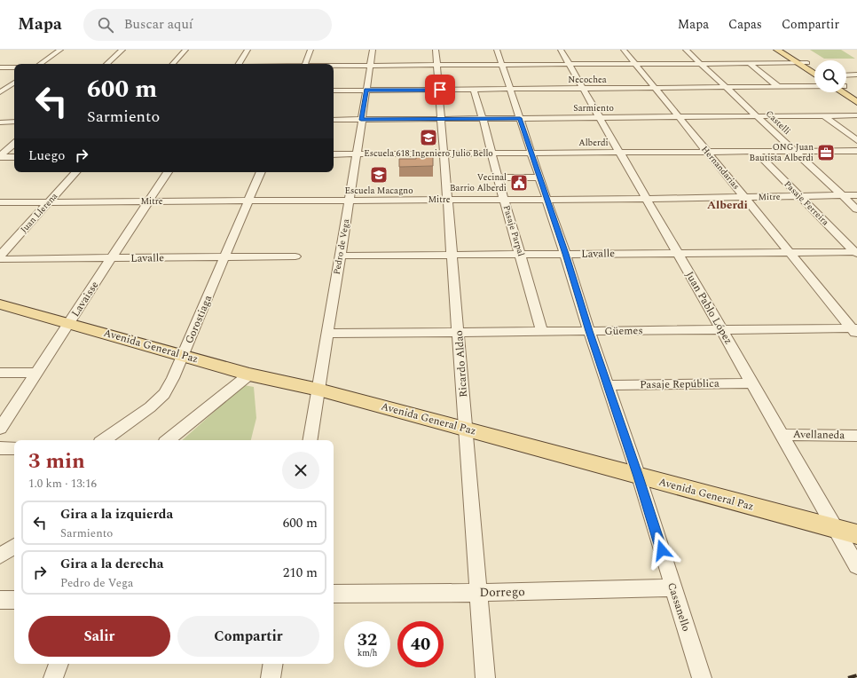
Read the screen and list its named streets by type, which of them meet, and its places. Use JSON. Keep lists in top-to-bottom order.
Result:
{
  "streets": {
    "main road": ["Avenida General Paz"],
    "street": [
      "Necochea",
      "Sarmiento",
      "Castelli",
      "Alberdi",
      "Hernandarias",
      "Mitre",
      "Pasaje Ferreira",
      "Juan Llerena",
      "Pasaje Parpal",
      "Pedro de Vega",
      "Lavalle",
      "Lavaisse",
      "Juan Pablo López",
      "Gorostiaga",
      "Güemes",
      "Ricardo Aldao",
      "Pasaje República",
      "Avellaneda",
      "Dorrego",
      "Cassanello"
    ]
  },
  "crossings": [
    ["Necochea", "Castelli"],
    ["Necochea", "Hernandarias"],
    ["Necochea", "Pasaje Parpal"],
    ["Necochea", "Pedro de Vega"],
    ["Necochea", "Juan Pablo López"],
    ["Necochea", "Ricardo Aldao"],
    ["Necochea", "Cassanello"],
    ["Sarmiento", "Castelli"],
    ["Sarmiento", "Hernandarias"],
    ["Sarmiento", "Pasaje Parpal"],
    ["Sarmiento", "Pedro de Vega"],
    ["Sarmiento", "Juan Pablo López"],
    ["Sarmiento", "Ricardo Aldao"],
    ["Sarmiento", "Cassanello"],
    ["Castelli", "Alberdi"],
    ["Castelli", "Mitre"],
    ["Alberdi", "Hernandarias"],
    ["Alberdi", "Pasaje Ferreira"],
    ["Alberdi", "Pasaje Parpal"],
    ["Alberdi", "Pedro de Vega"],
    ["Alberdi", "Juan Pablo López"],
    ["Alberdi", "Ricardo Aldao"],
    ["Alberdi", "Cassanello"],
    ["Hernandarias", "Mitre"],
    ["Hernandarias", "Lavalle"],
    ["Hernandarias", "Güemes"],
    ["Mitre", "Pasaje Ferreira"],
    ["Mitre", "Juan Llerena"],
    ["Mitre", "Pasaje Parpal"],
    ["Mitre", "Pedro de Vega"],
    ["Mitre", "Lavaisse"],
    ["Mitre", "Juan Pablo López"],
    ["Mitre", "Gorostiaga"],
    ["Mitre", "Ricardo Aldao"],
    ["Mitre", "Cassanello"],
    ["Pasaje Ferreira", "Lavalle"],
    ["Pasaje Parpal", "Lavalle"],
    ["Pasaje Parpal", "Güemes"],
    ["Pedro de Vega", "Lavalle"],
    ["Pedro de Vega", "Güemes"],
    ["Pedro de Vega", "Avenida General Paz"],
    ["Lavalle", "Lavaisse"],
    ["Lavalle", "Juan Pablo López"],
    ["Lavalle", "Gorostiaga"],
    ["Lavalle", "Ricardo Aldao"],
    ["Lavalle", "Cassanello"],
    ["Lavaisse", "Avenida General Paz"],
    ["Juan Pablo López", "Güemes"],
    ["Juan Pablo López", "Avenida General Paz"],
    ["Juan Pablo López", "Pasaje República"],
    ["Juan Pablo López", "Avellaneda"],
    ["Gorostiaga", "Avenida General Paz"],
    ["Güemes", "Ricardo Aldao"],
    ["Güemes", "Cassanello"],
    ["Avenida General Paz", "Ricardo Aldao"],
    ["Avenida General Paz", "Cassanello"],
    ["Ricardo Aldao", "Dorrego"],
    ["Pasaje República", "Cassanello"],
    ["Dorrego", "Cassanello"]
  ],
  "districts": ["Alberdi"],
  "places": {
    "school or university": ["Escuela 618 Ingeniero Julio Bello", "Escuela Macagno"],
    "office": ["ONG Juan Bautista Alberdi"],
    "public building": ["Vecinal Barrio Alberdi"]
  },
  "page": {
    "header": "Mapa",
    "search": "Buscar aquí",
    "nav": ["Mapa", "Capas", "Compartir"],
    "turn": ["600 m", "Sarmiento"],
    "then": "Luego",
    "heading": ["3 min", "1.0 km · 13:16"],
    "list": [
      {
        "name": "Gira a la izquierda",
        "note": "Sarmiento",
        "value": "600 m"
      },
      {
        "name": "Gira a la derecha",
        "note": "Pedro de Vega",
        "value": "210 m"
      }
    ],
    "buttons": ["Salir", "Compartir"],
    "speed": "32 km/h",
    "limit": "40"
  }
}
